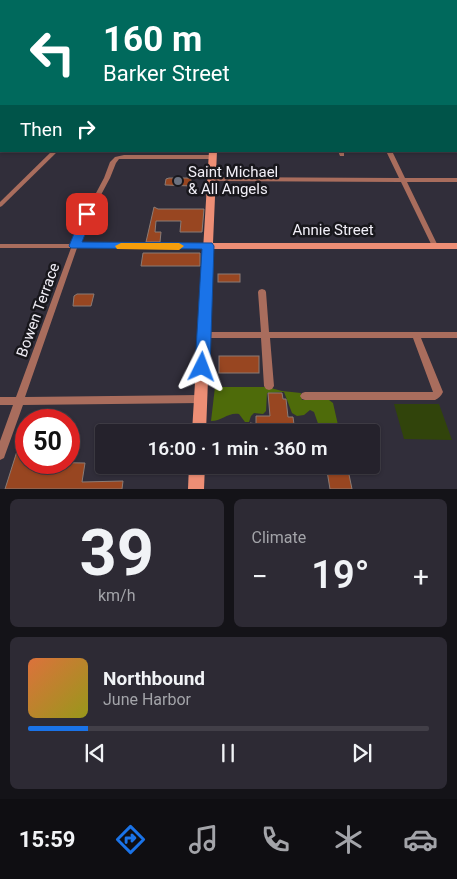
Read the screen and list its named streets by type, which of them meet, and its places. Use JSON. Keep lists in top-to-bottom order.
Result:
{
  "streets": {
    "main road": ["Annie Street"],
    "street": ["Bowen Terrace"]
  },
  "places": ["Saint Michael & All Angels"],
  "page": {
    "turn": ["160 m", "Barker Street"],
    "then": "Then",
    "limit": "50",
    "trip": "16:00 · 1 min · 360 m",
    "tile": [
      ["39", "km/h"],
      "Climate"
    ],
    "heat": ["−", "19°", "+"],
    "song": ["Northbound", "June Harbor"],
    "tabs": "15:59"
  }
}
